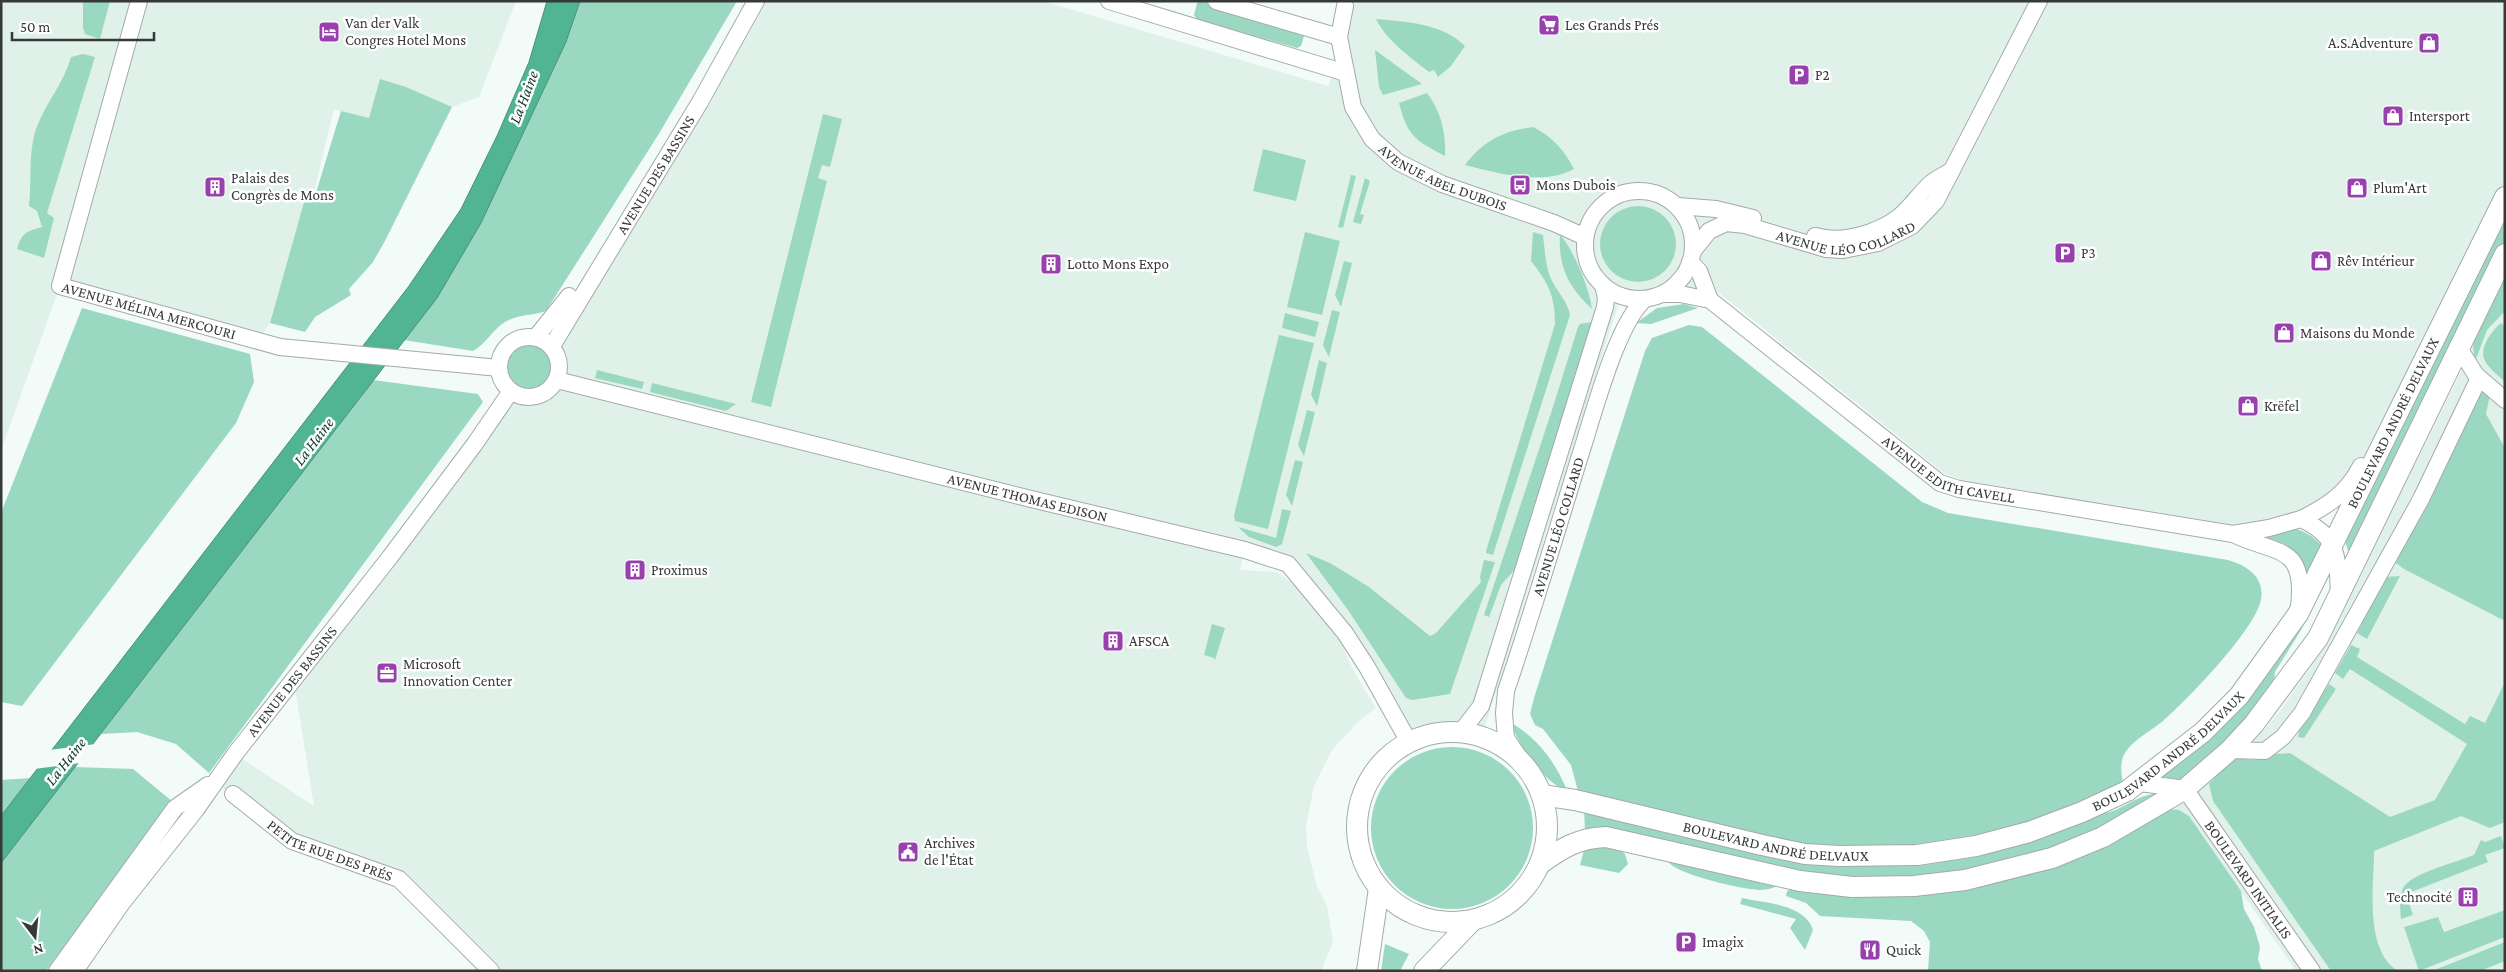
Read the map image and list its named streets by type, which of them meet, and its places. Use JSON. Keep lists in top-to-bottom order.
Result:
{
  "streets": {
    "street": [
      "AVENUE DES BASSINS",
      "AVENUE ABEL DUBOIS",
      "AVENUE LÉO COLLARD",
      "AVENUE MÉLINA MERCOURI",
      "BOULEVARD ANDRÉ DELVAUX",
      "AVENUE EDITH CAVELL",
      "AVENUE THOMAS EDISON",
      "PETITE RUE DES PRÉS",
      "BOULEVARD INITIALIS"
    ]
  },
  "crossings": [
    ["AVENUE DES BASSINS", "AVENUE MÉLINA MERCOURI"],
    ["AVENUE DES BASSINS", "AVENUE THOMAS EDISON"],
    ["AVENUE ABEL DUBOIS", "AVENUE LÉO COLLARD"],
    ["AVENUE ABEL DUBOIS", "AVENUE EDITH CAVELL"],
    ["AVENUE LÉO COLLARD", "AVENUE EDITH CAVELL"],
    ["AVENUE MÉLINA MERCOURI", "AVENUE THOMAS EDISON"],
    ["BOULEVARD ANDRÉ DELVAUX", "BOULEVARD INITIALIS"]
  ],
  "water": ["La Haine"],
  "places": {
    "supermarket": ["Les Grands Prés"],
    "hotel": ["Van der Valk Congres Hotel Mons"],
    "shop": [
      "A.S.Adventure",
      "Intersport",
      "Plum'Art",
      "Rêv Intérieur",
      "Maisons du Monde",
      "Krëfel"
    ],
    "parking": ["P2", "P3", "Imagix"],
    "bus stop": ["Mons Dubois"],
    "building": [
      "Palais des Congrès de Mons",
      "Lotto Mons Expo",
      "Proximus",
      "AFSCA",
      "Technocité"
    ],
    "office": ["Microsoft Innovation Center"],
    "public building": ["Archives de l'État"],
    "restaurant": ["Quick"]
  },
  "scale_bar": "50 m",
  "north": "bottom"
}
